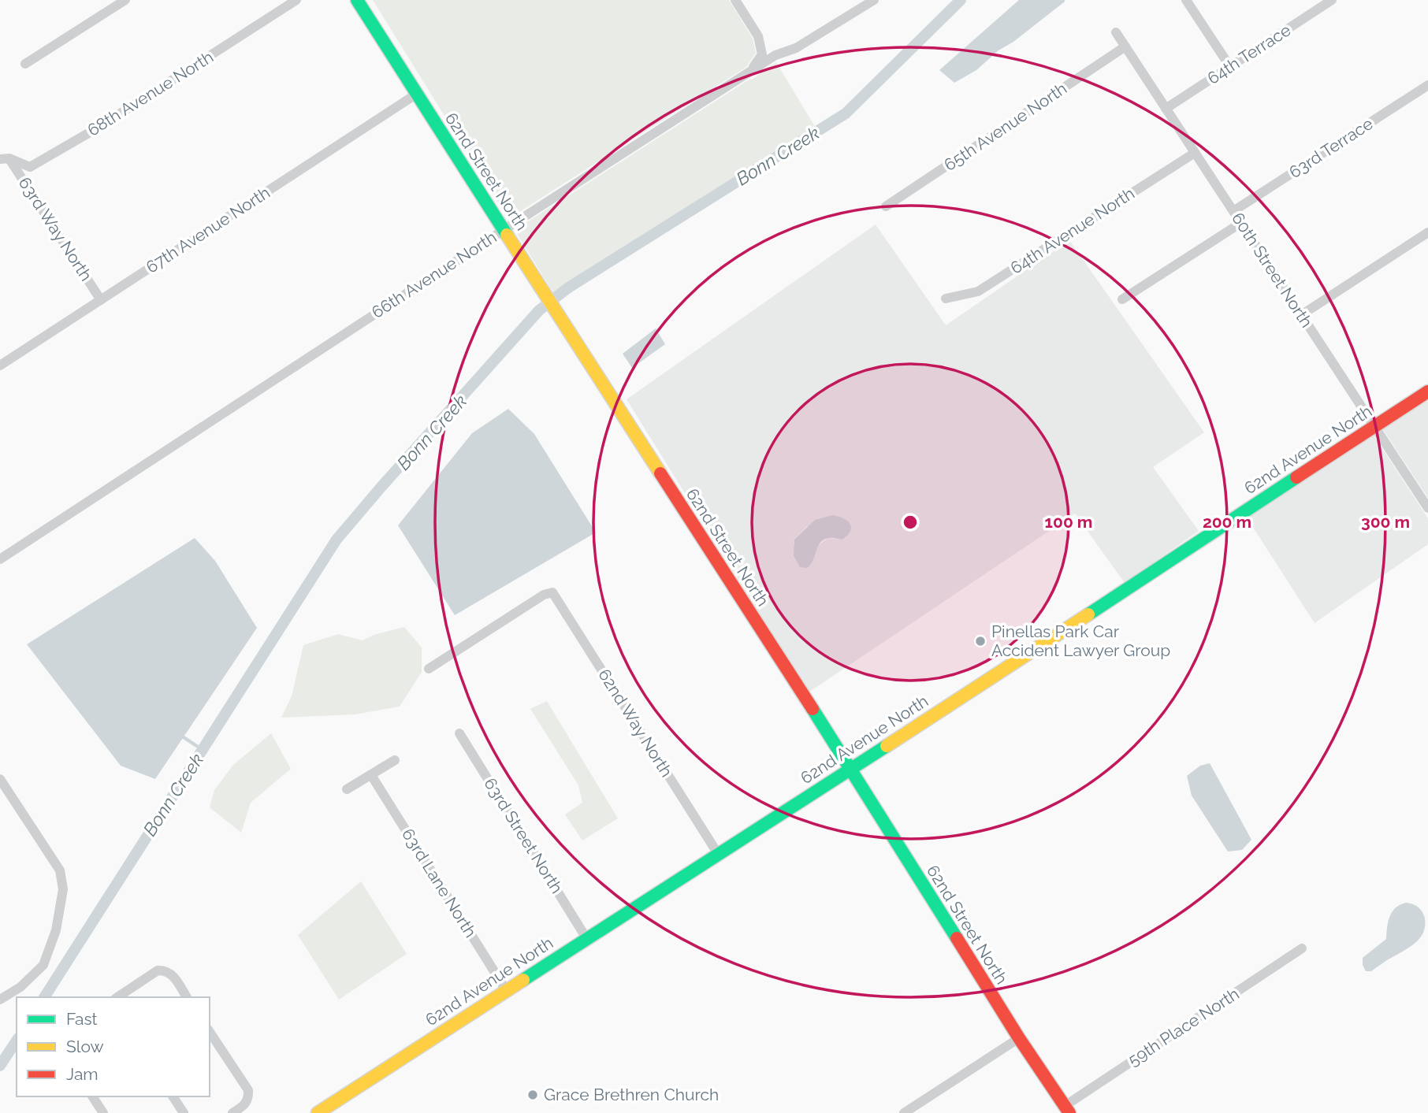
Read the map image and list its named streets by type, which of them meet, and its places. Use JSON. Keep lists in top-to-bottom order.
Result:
{
  "streets": {
    "street": [
      "64th Terrace",
      "68th Avenue North",
      "65th Avenue North",
      "63rd Terrace",
      "62nd Street North",
      "63rd Way North",
      "67th Avenue North",
      "64th Avenue North",
      "60th Street North",
      "66th Avenue North",
      "62nd Avenue North",
      "62nd Way North",
      "63rd Street North",
      "63rd Lane North",
      "59th Place North"
    ]
  },
  "crossings": [
    ["64th Terrace", "60th Street North"],
    ["68th Avenue North", "63rd Way North"],
    ["65th Avenue North", "60th Street North"],
    ["63rd Terrace", "60th Street North"],
    ["62nd Street North", "67th Avenue North"],
    ["62nd Street North", "66th Avenue North"],
    ["62nd Street North", "62nd Avenue North"],
    ["62nd Street North", "59th Place North"],
    ["63rd Way North", "67th Avenue North"],
    ["64th Avenue North", "60th Street North"],
    ["60th Street North", "62nd Avenue North"],
    ["62nd Avenue North", "62nd Way North"],
    ["62nd Avenue North", "63rd Street North"],
    ["62nd Avenue North", "63rd Lane North"]
  ],
  "water": ["Bonn Creek"],
  "places": ["Pinellas Park Car Accident Lawyer Group", "Grace Brethren Church"],
  "legend": ["Fast", "Slow", "Jam"],
  "rings": ["100 m", "200 m", "300 m"]
}
